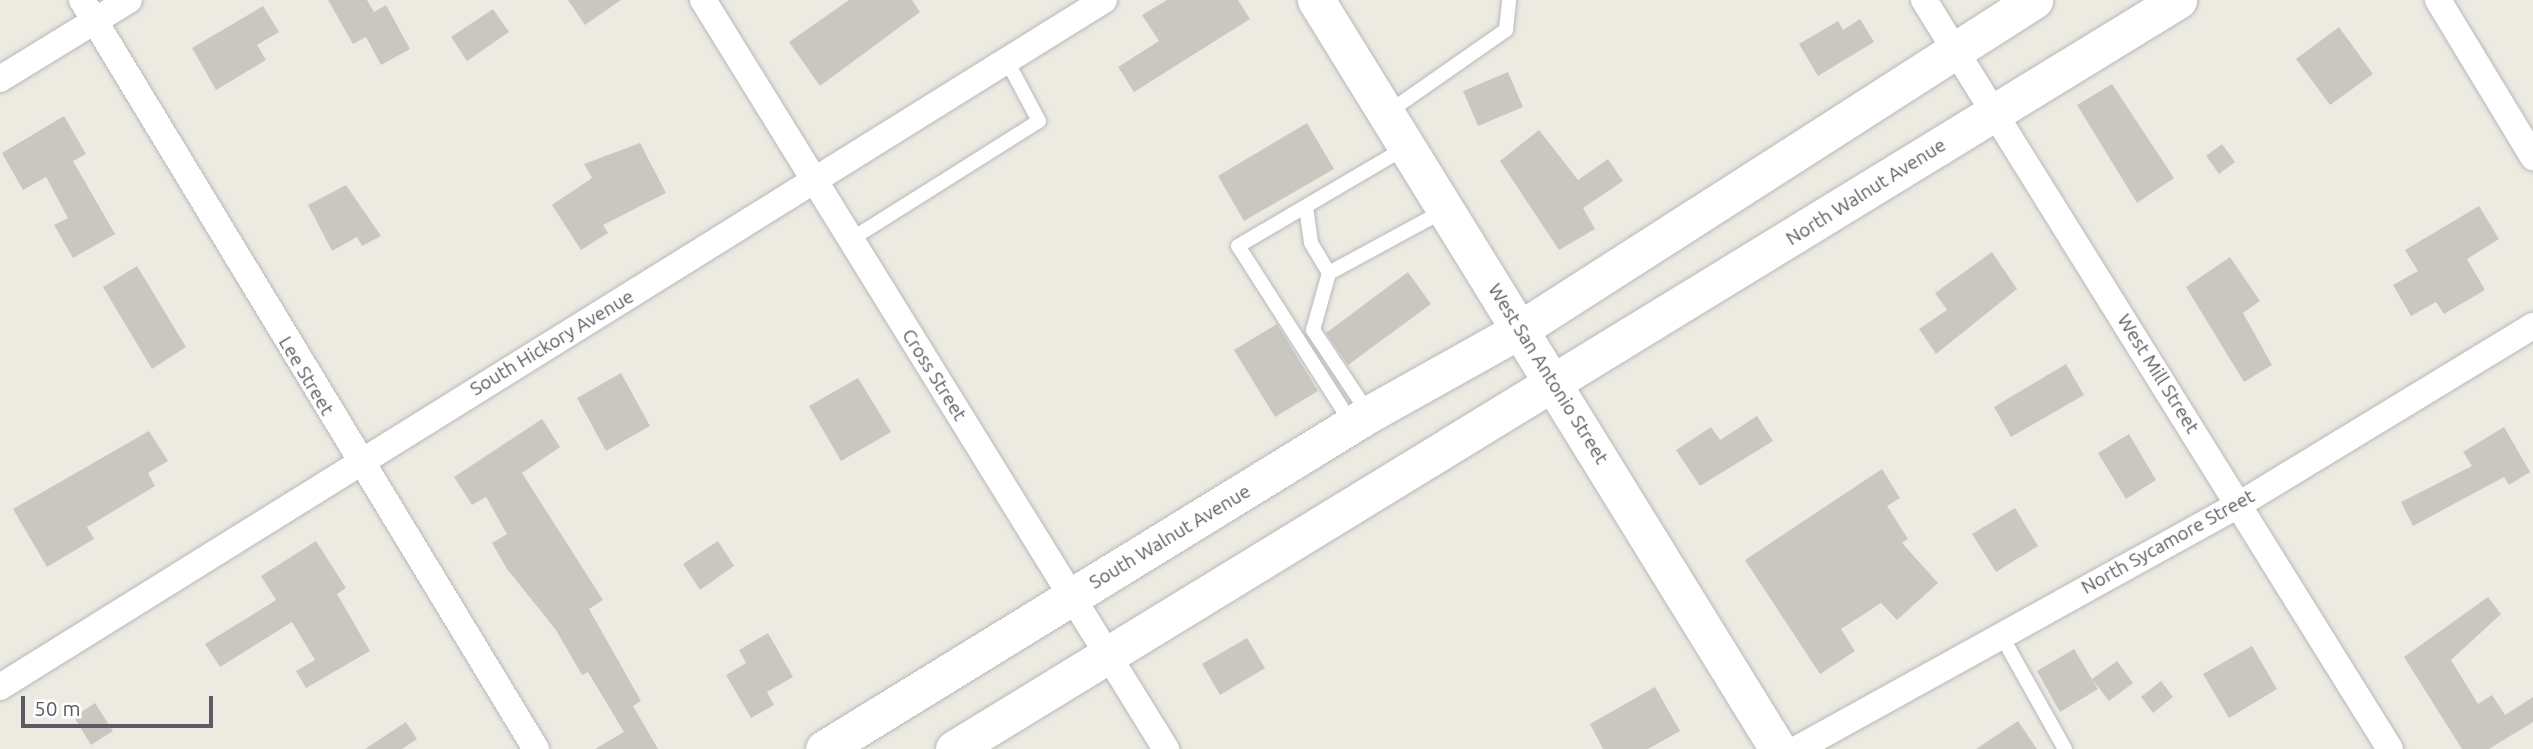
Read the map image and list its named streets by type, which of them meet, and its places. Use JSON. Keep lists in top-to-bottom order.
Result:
{
  "streets": {
    "main road": ["North Walnut Avenue", "West San Antonio Street", "South Walnut Avenue"],
    "street": [
      "South Hickory Avenue",
      "West Mill Street",
      "Cross Street",
      "Lee Street",
      "North Sycamore Street"
    ]
  },
  "crossings": [
    ["North Walnut Avenue", "West San Antonio Street"],
    ["North Walnut Avenue", "West Mill Street"],
    ["South Hickory Avenue", "Cross Street"],
    ["South Hickory Avenue", "Lee Street"],
    ["West San Antonio Street", "South Walnut Avenue"],
    ["West Mill Street", "North Sycamore Street"],
    ["Cross Street", "South Walnut Avenue"]
  ],
  "scale_bar": "50 m"
}
